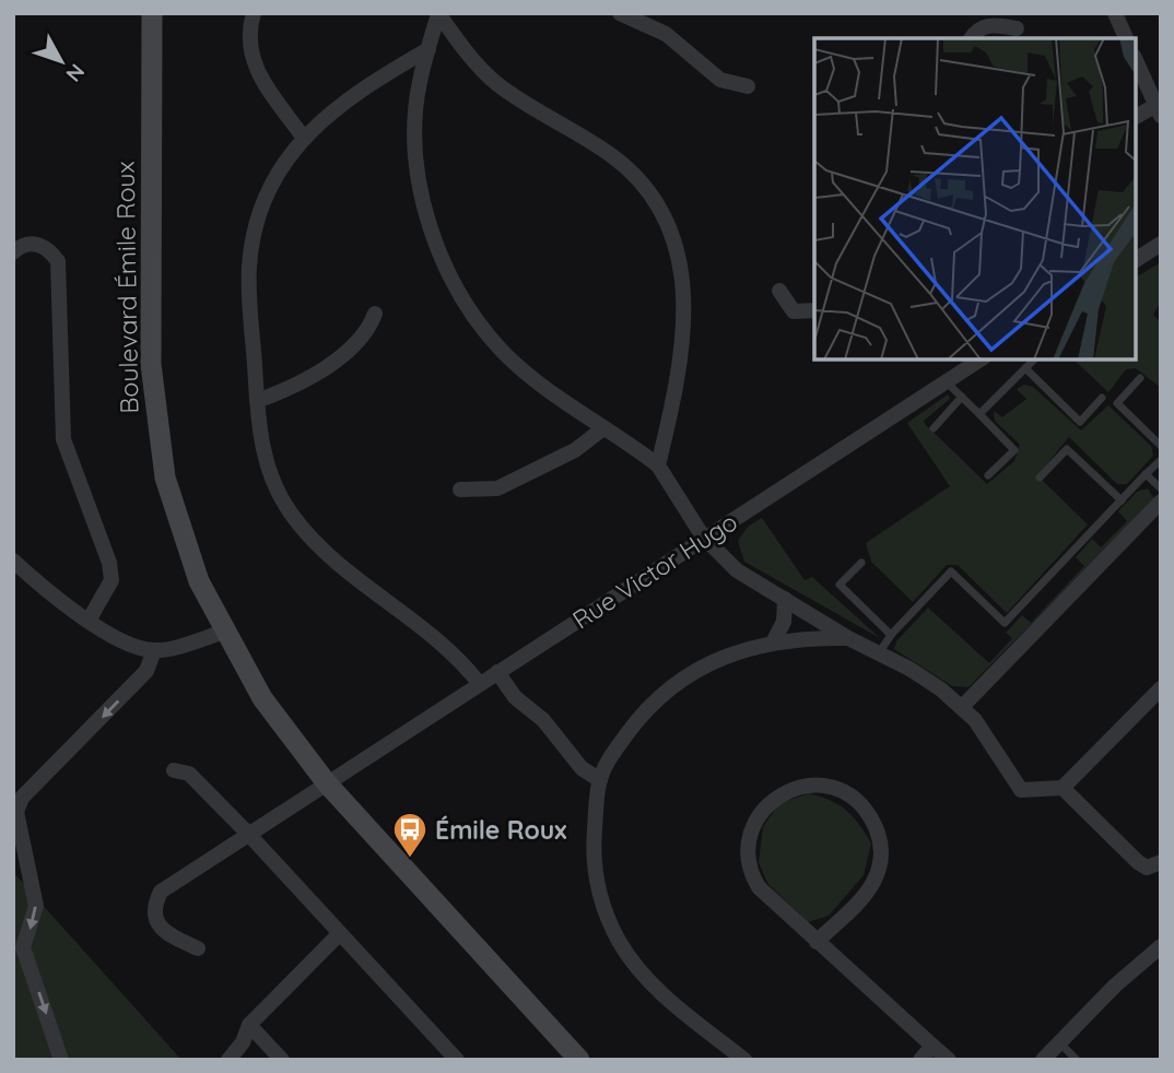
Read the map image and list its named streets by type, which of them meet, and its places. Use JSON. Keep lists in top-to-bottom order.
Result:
{
  "streets": {
    "main road": ["Boulevard Émile Roux"],
    "street": ["Rue Victor Hugo"]
  },
  "crossings": [
    ["Boulevard Émile Roux", "Rue Victor Hugo"]
  ],
  "places": {
    "bus stop": ["Émile Roux"]
  },
  "north": "bottom right"
}
